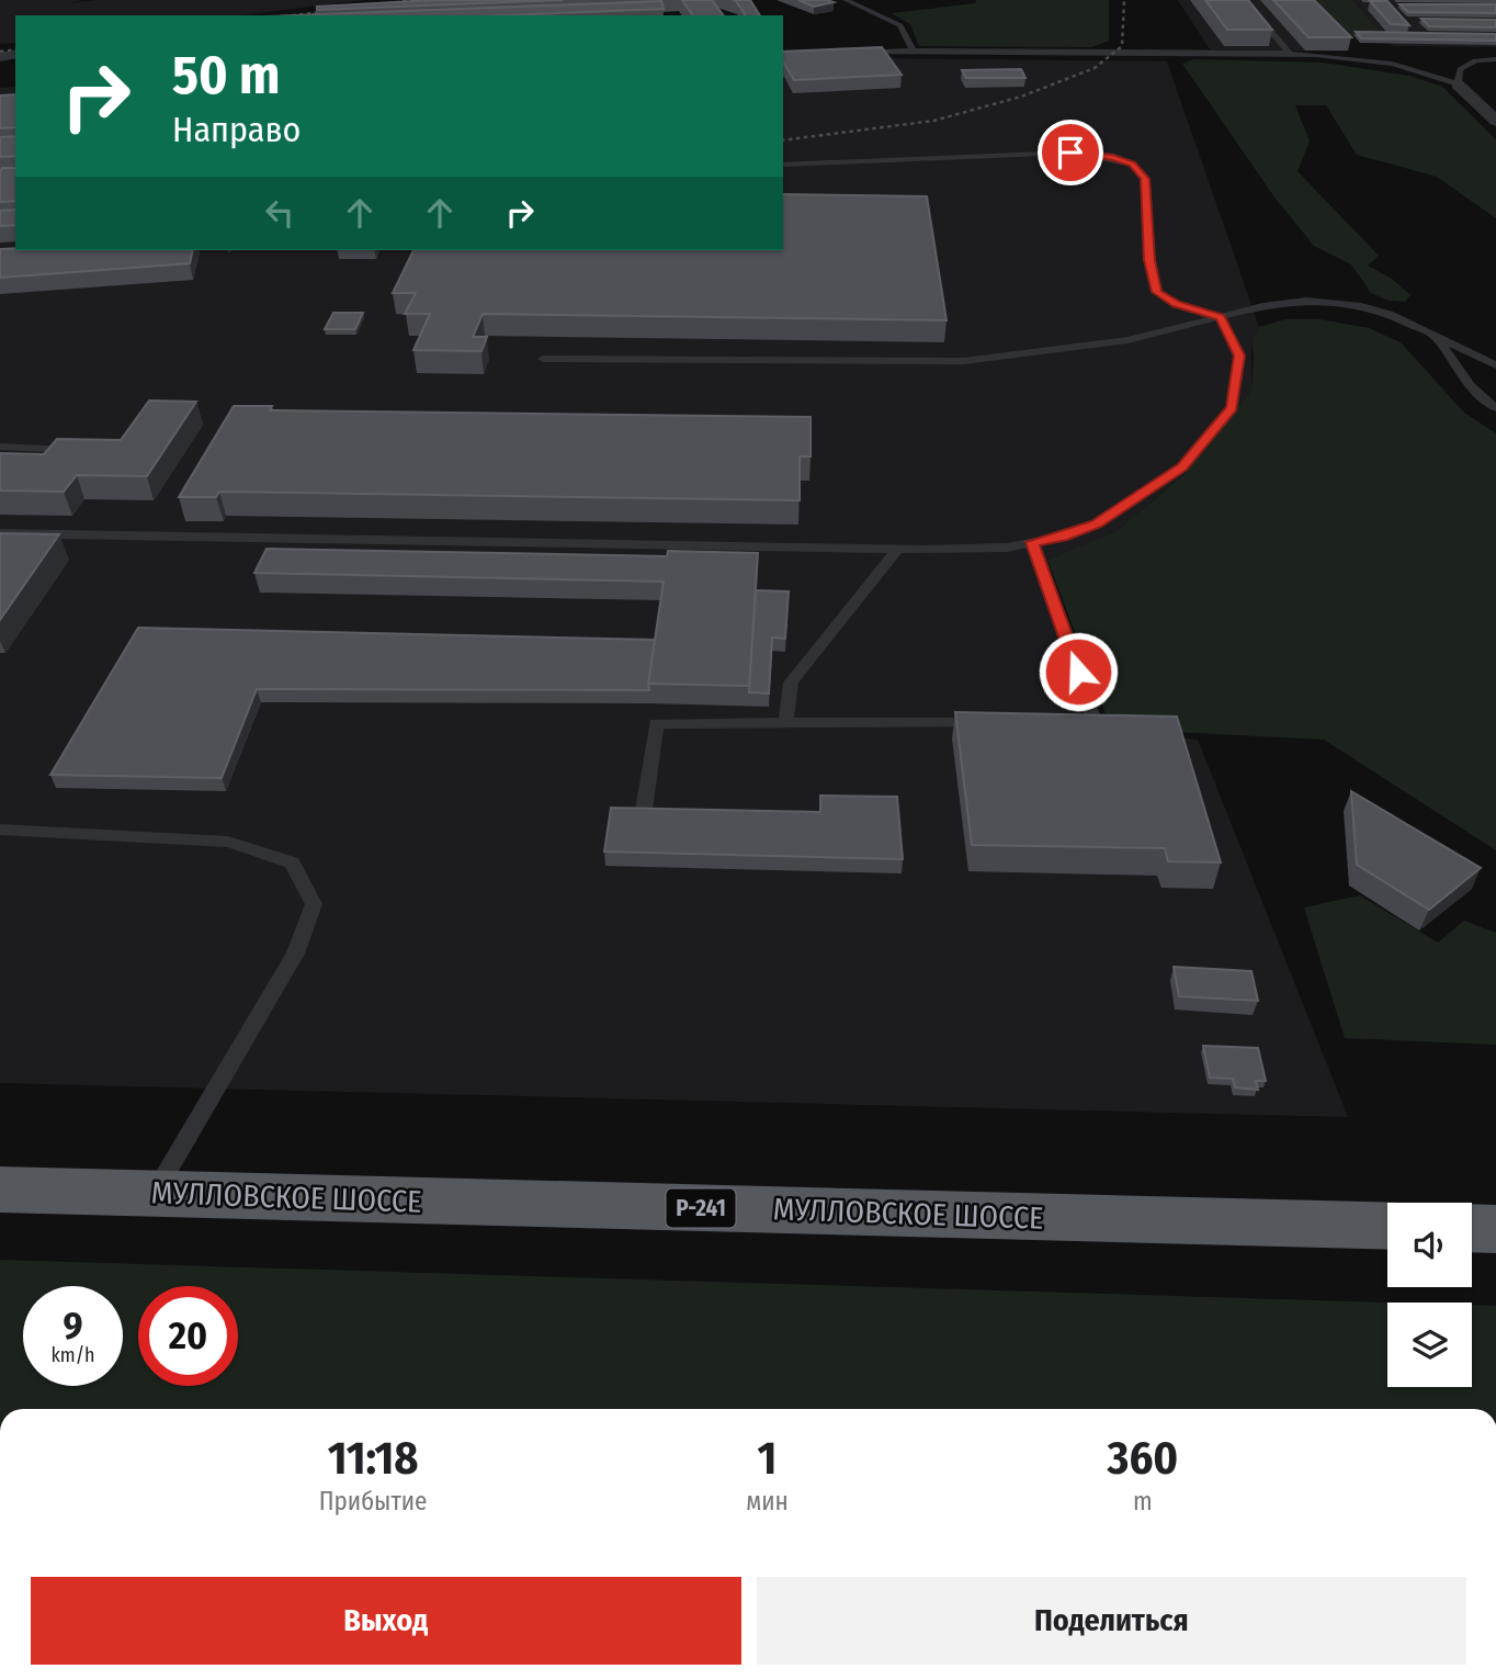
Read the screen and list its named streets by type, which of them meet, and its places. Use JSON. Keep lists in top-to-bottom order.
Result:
{
  "streets": {
    "highway": ["МУЛЛОВСКОЕ ШОССЕ", "Р-241"]
  },
  "page": {
    "turn": ["50 m", "Направо"],
    "speed": "9 km/h",
    "limit": "20",
    "eta": [
      "11:18",
      "Прибытие",
      "1",
      "мин",
      "360",
      "m"
    ],
    "buttons": ["Выход", "Поделиться"]
  }
}
